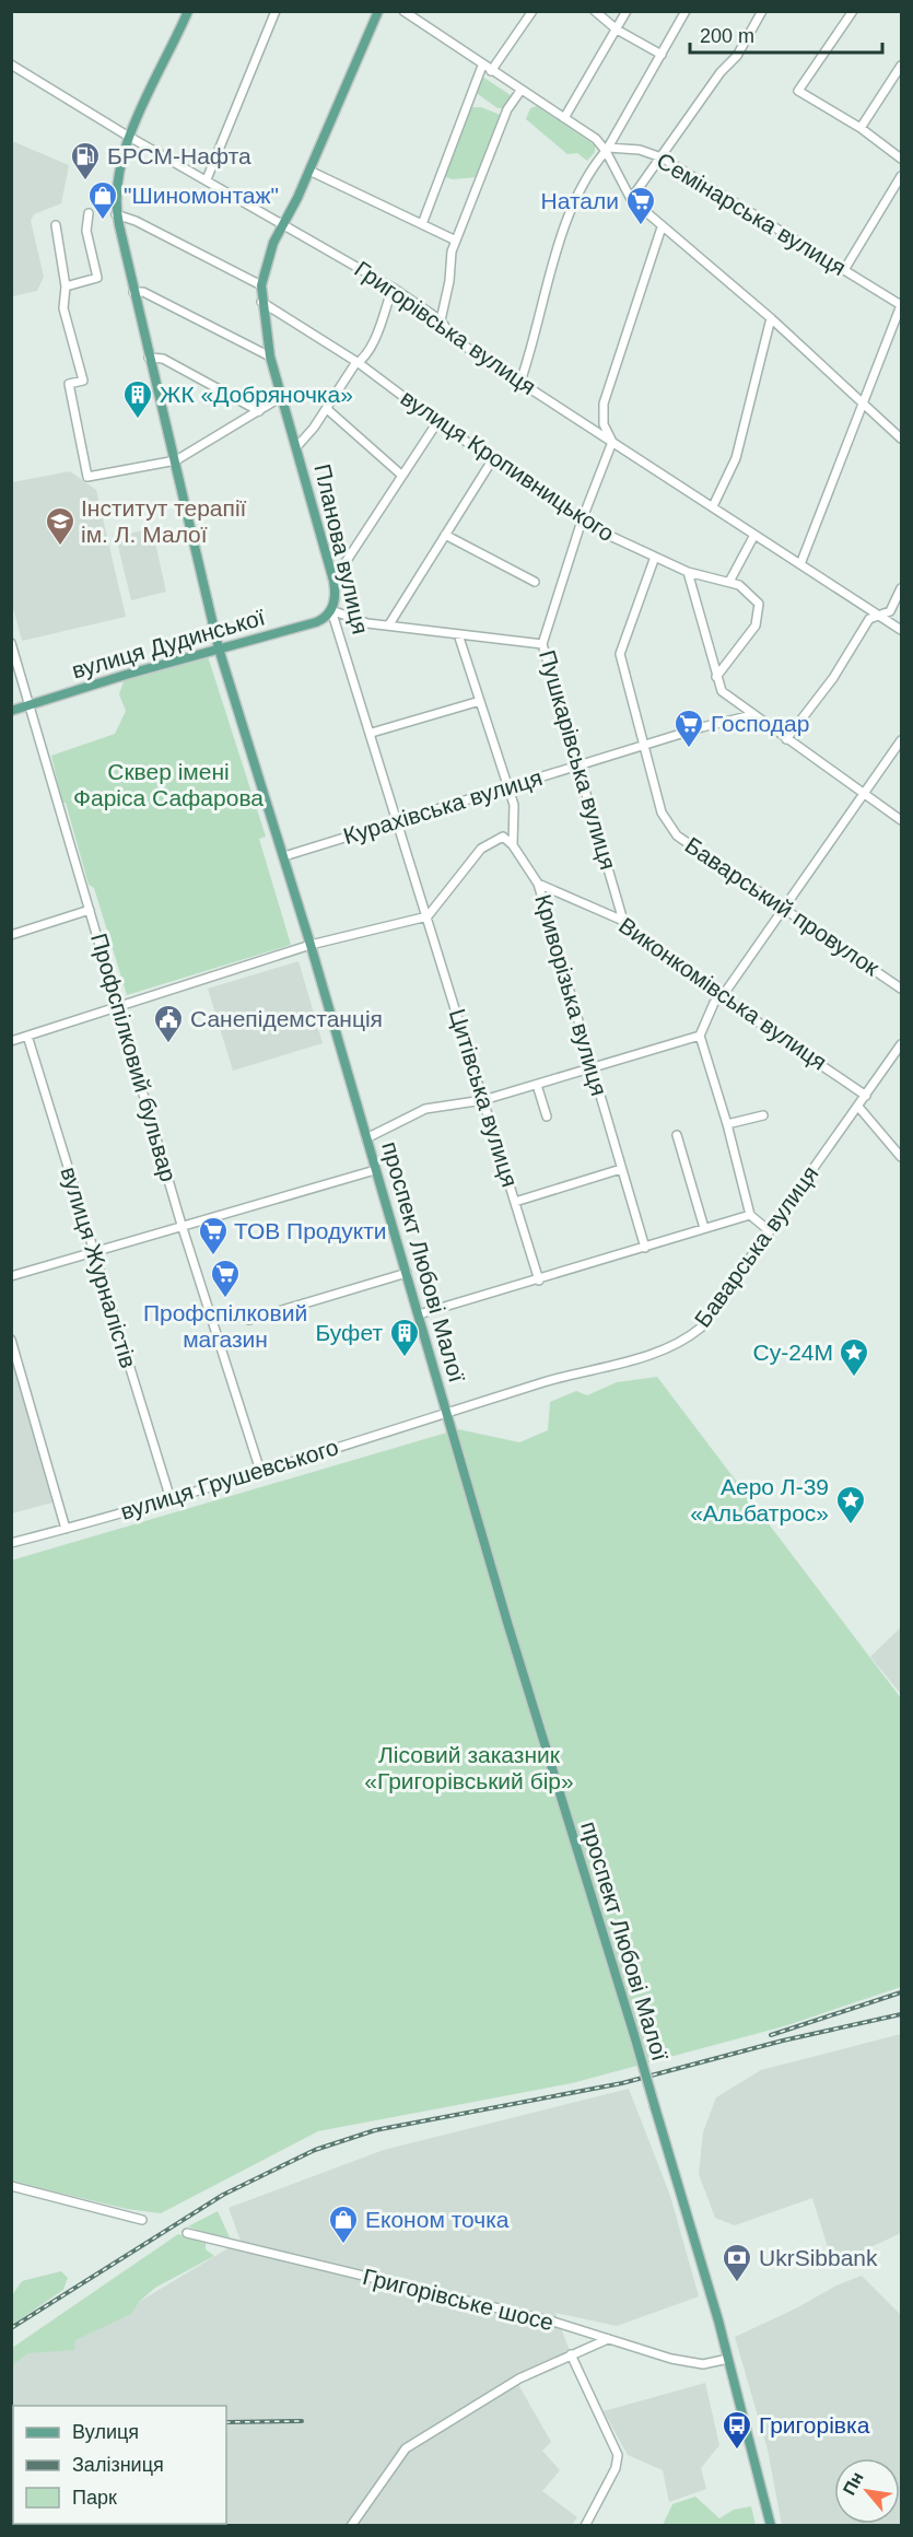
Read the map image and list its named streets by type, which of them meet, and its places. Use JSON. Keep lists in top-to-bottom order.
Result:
{
  "streets": {
    "main road": ["Планова вулиця", "вулиця Дудинської", "проспект Любові Малої"],
    "street": [
      "Семінарська вулиця",
      "Григорівська вулиця",
      "вулиця Кропивницького",
      "Пушкарівська вулиця",
      "Курахівська вулиця",
      "Баварський провулок",
      "Виконкомівська вулиця",
      "Криворізька вулиця",
      "Профспілковий бульвар",
      "Цитівська вулиця",
      "Баварська вулиця",
      "вулиця Журналістів",
      "вулиця Грушевського",
      "Григорівське шосе"
    ]
  },
  "crossings": [
    ["Григорівська вулиця", "Планова вулиця"],
    ["Григорівська вулиця", "Пушкарівська вулиця"],
    ["Григорівська вулиця", "проспект Любові Малої"],
    ["вулиця Кропивницького", "Планова вулиця"],
    ["вулиця Кропивницького", "Пушкарівська вулиця"],
    ["вулиця Кропивницького", "Баварський провулок"],
    ["Планова вулиця", "вулиця Дудинської"],
    ["Планова вулиця", "Курахівська вулиця"],
    ["Планова вулиця", "Цитівська вулиця"],
    ["вулиця Дудинської", "Профспілковий бульвар"],
    ["вулиця Дудинської", "проспект Любові Малої"],
    ["Пушкарівська вулиця", "Курахівська вулиця"],
    ["Пушкарівська вулиця", "Виконкомівська вулиця"],
    ["Курахівська вулиця", "Баварський провулок"],
    ["Курахівська вулиця", "проспект Любові Малої"],
    ["Виконкомівська вулиця", "Криворізька вулиця"],
    ["Виконкомівська вулиця", "Баварська вулиця"],
    ["Профспілковий бульвар", "вулиця Грушевського"],
    ["Баварська вулиця", "проспект Любові Малої"],
    ["Баварська вулиця", "вулиця Грушевського"],
    ["проспект Любові Малої", "вулиця Грушевського"],
    ["проспект Любові Малої", "Григорівське шосе"],
    ["вулиця Журналістів", "вулиця Грушевського"]
  ],
  "parks": ["Сквер імені Фаріса Сафарова", "Лісовий заказник «Григорівський бір»"],
  "places": {
    "fuel station": ["БРСМ-Нафта"],
    "shop": ["\"Шиномонтаж\"", "Економ точка"],
    "supermarket": [
      "Натали",
      "Господар",
      "ТОВ Продукти",
      "Профспілковий магазин"
    ],
    "building": ["ЖК «Добряночка»", "Буфет"],
    "school or university": ["Інститут терапії ім. Л. Малої"],
    "public building": ["Санепідемстанція"],
    "place": ["Су-24М", "Аеро Л-39 «Альбатрос»"],
    "bank": ["UkrSibbank"],
    "bus stop": ["Григорівка"]
  },
  "legend": ["Вулиця", "Залізниця", "Парк"],
  "scale_bar": "200 m",
  "north": "top left"
}
